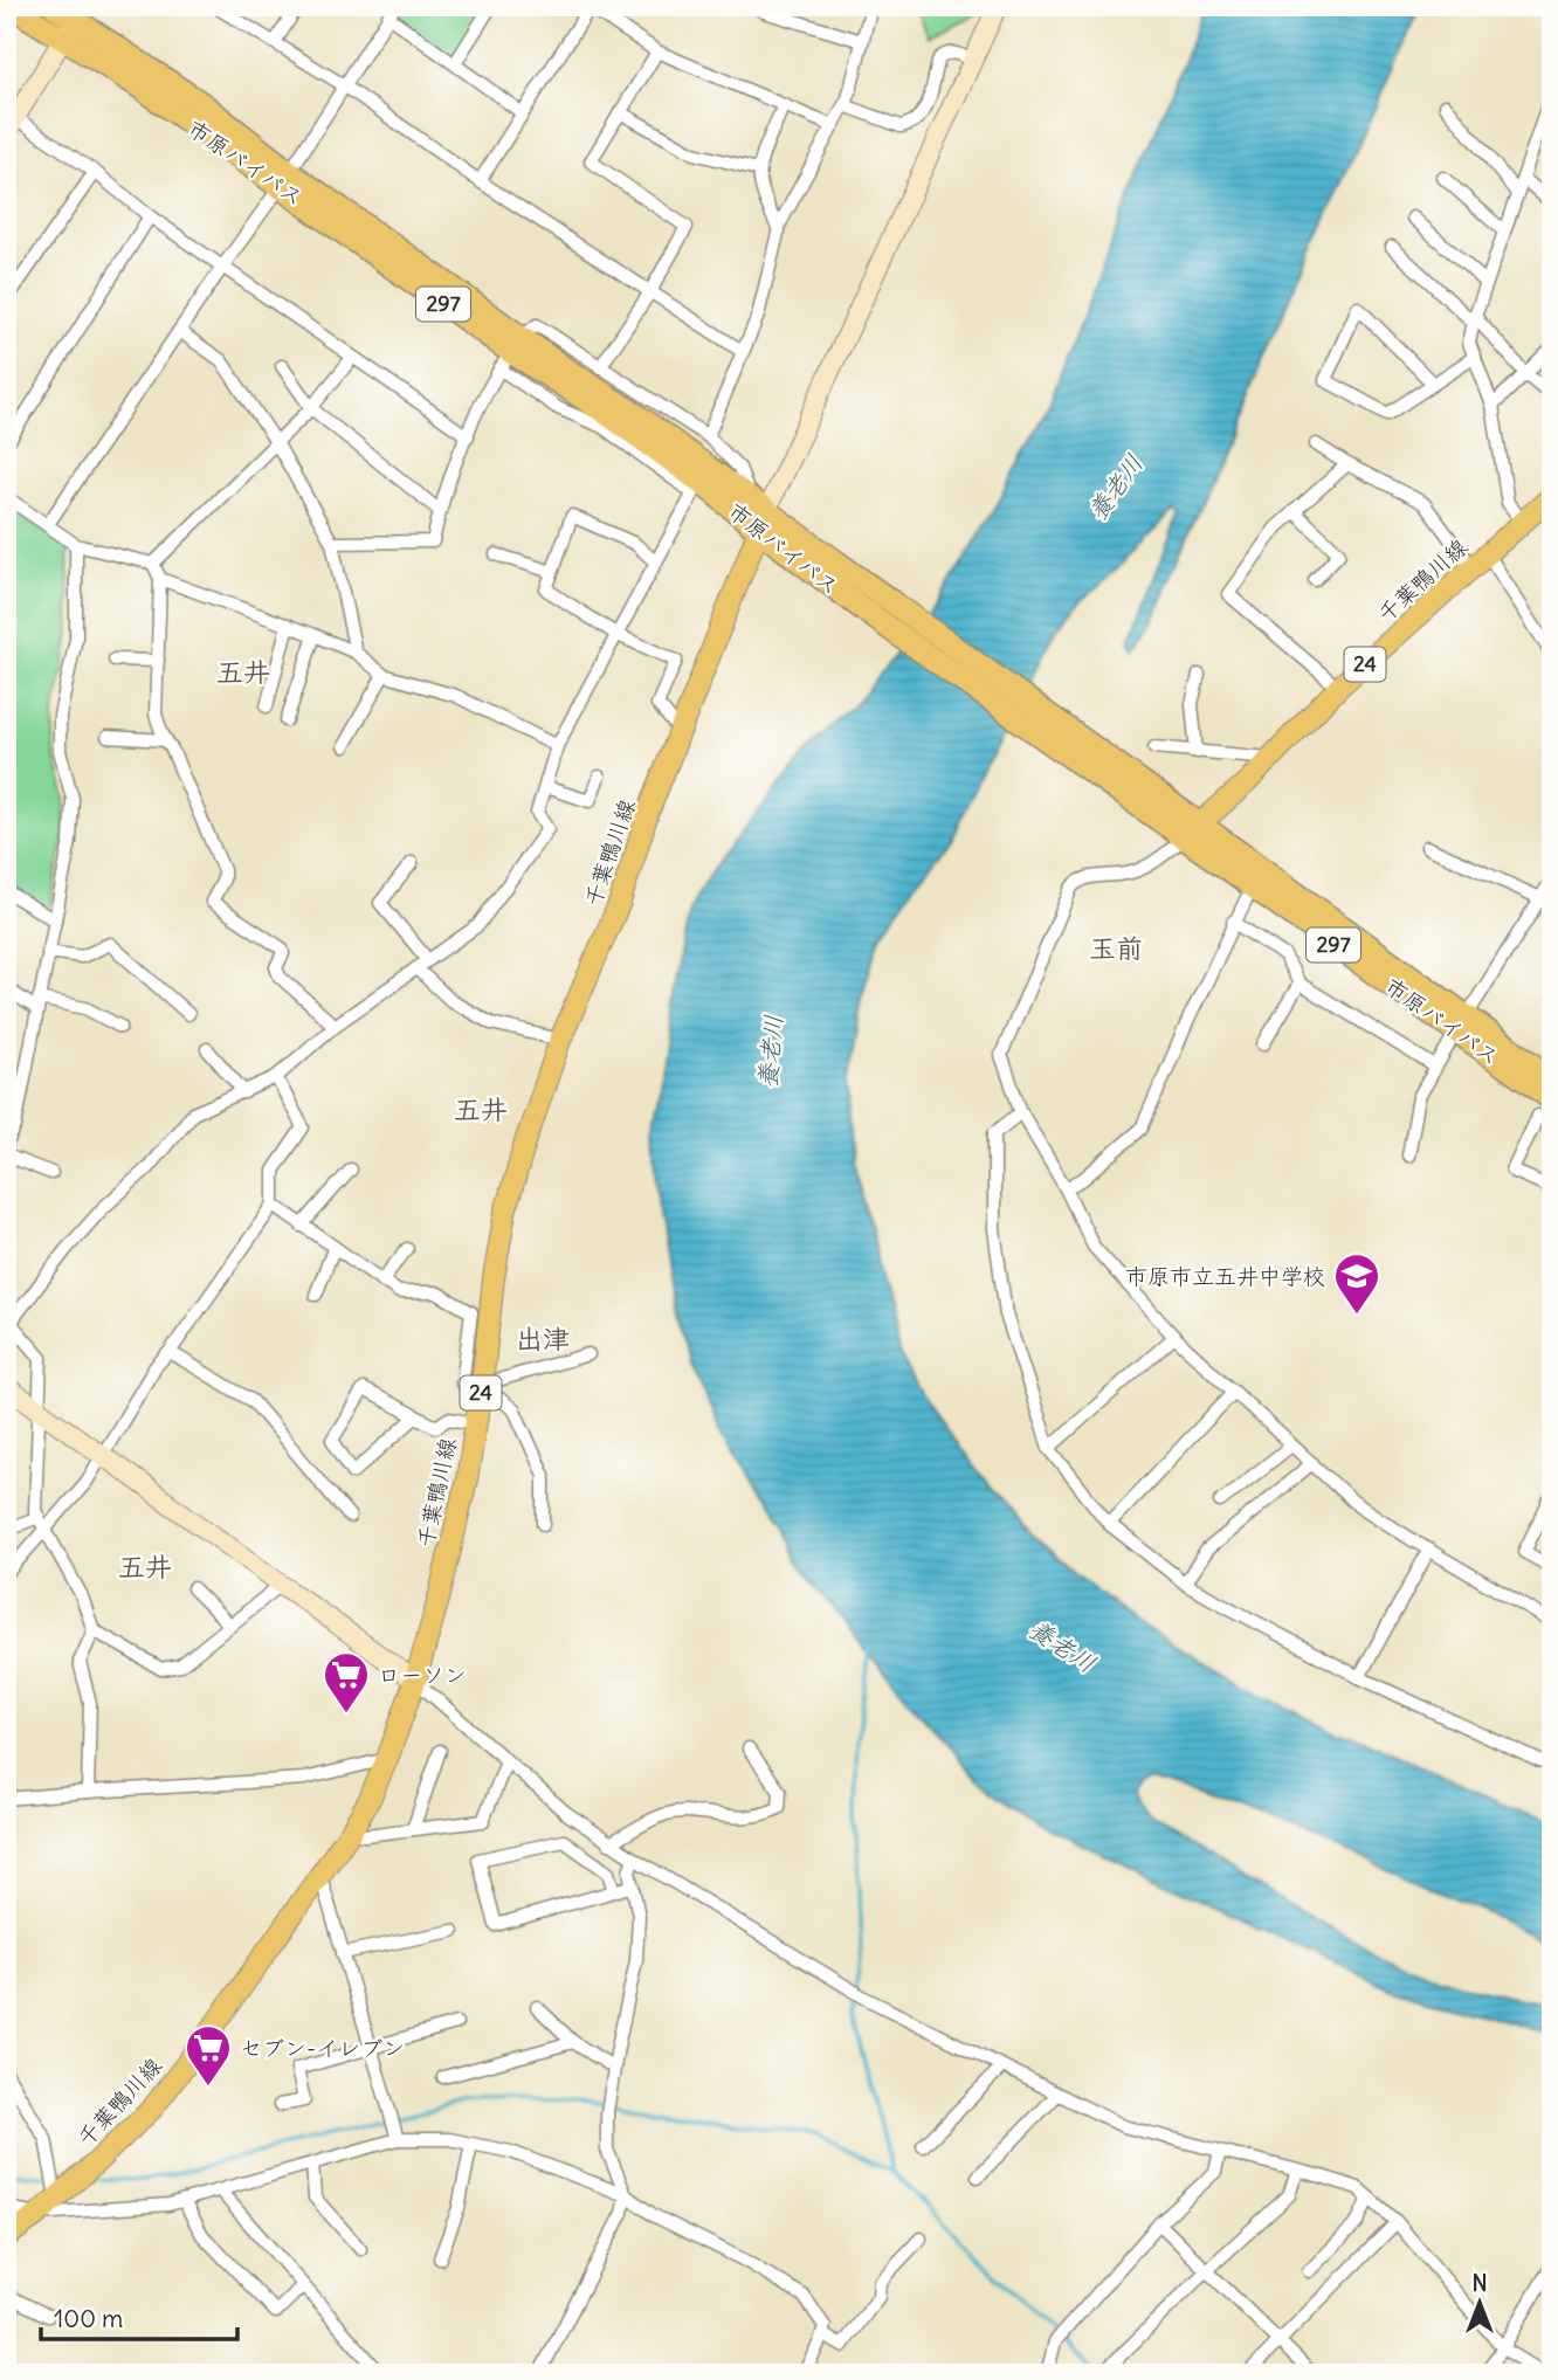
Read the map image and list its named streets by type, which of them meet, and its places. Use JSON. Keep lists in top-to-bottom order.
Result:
{
  "streets": {
    "highway": ["市原バイパス", "297"],
    "main road": ["千葉鴨川線", "24"]
  },
  "crossings": [
    ["市原バイパス", "千葉鴨川線"]
  ],
  "districts": [
    "五井",
    "玉前",
    "五井",
    "出津",
    "五井"
  ],
  "water": ["養老川"],
  "places": {
    "school or university": ["市原市立五井中学校"],
    "supermarket": ["ローソン", "セブン-イレブン"]
  },
  "scale_bar": "100 m",
  "north": "top"
}
